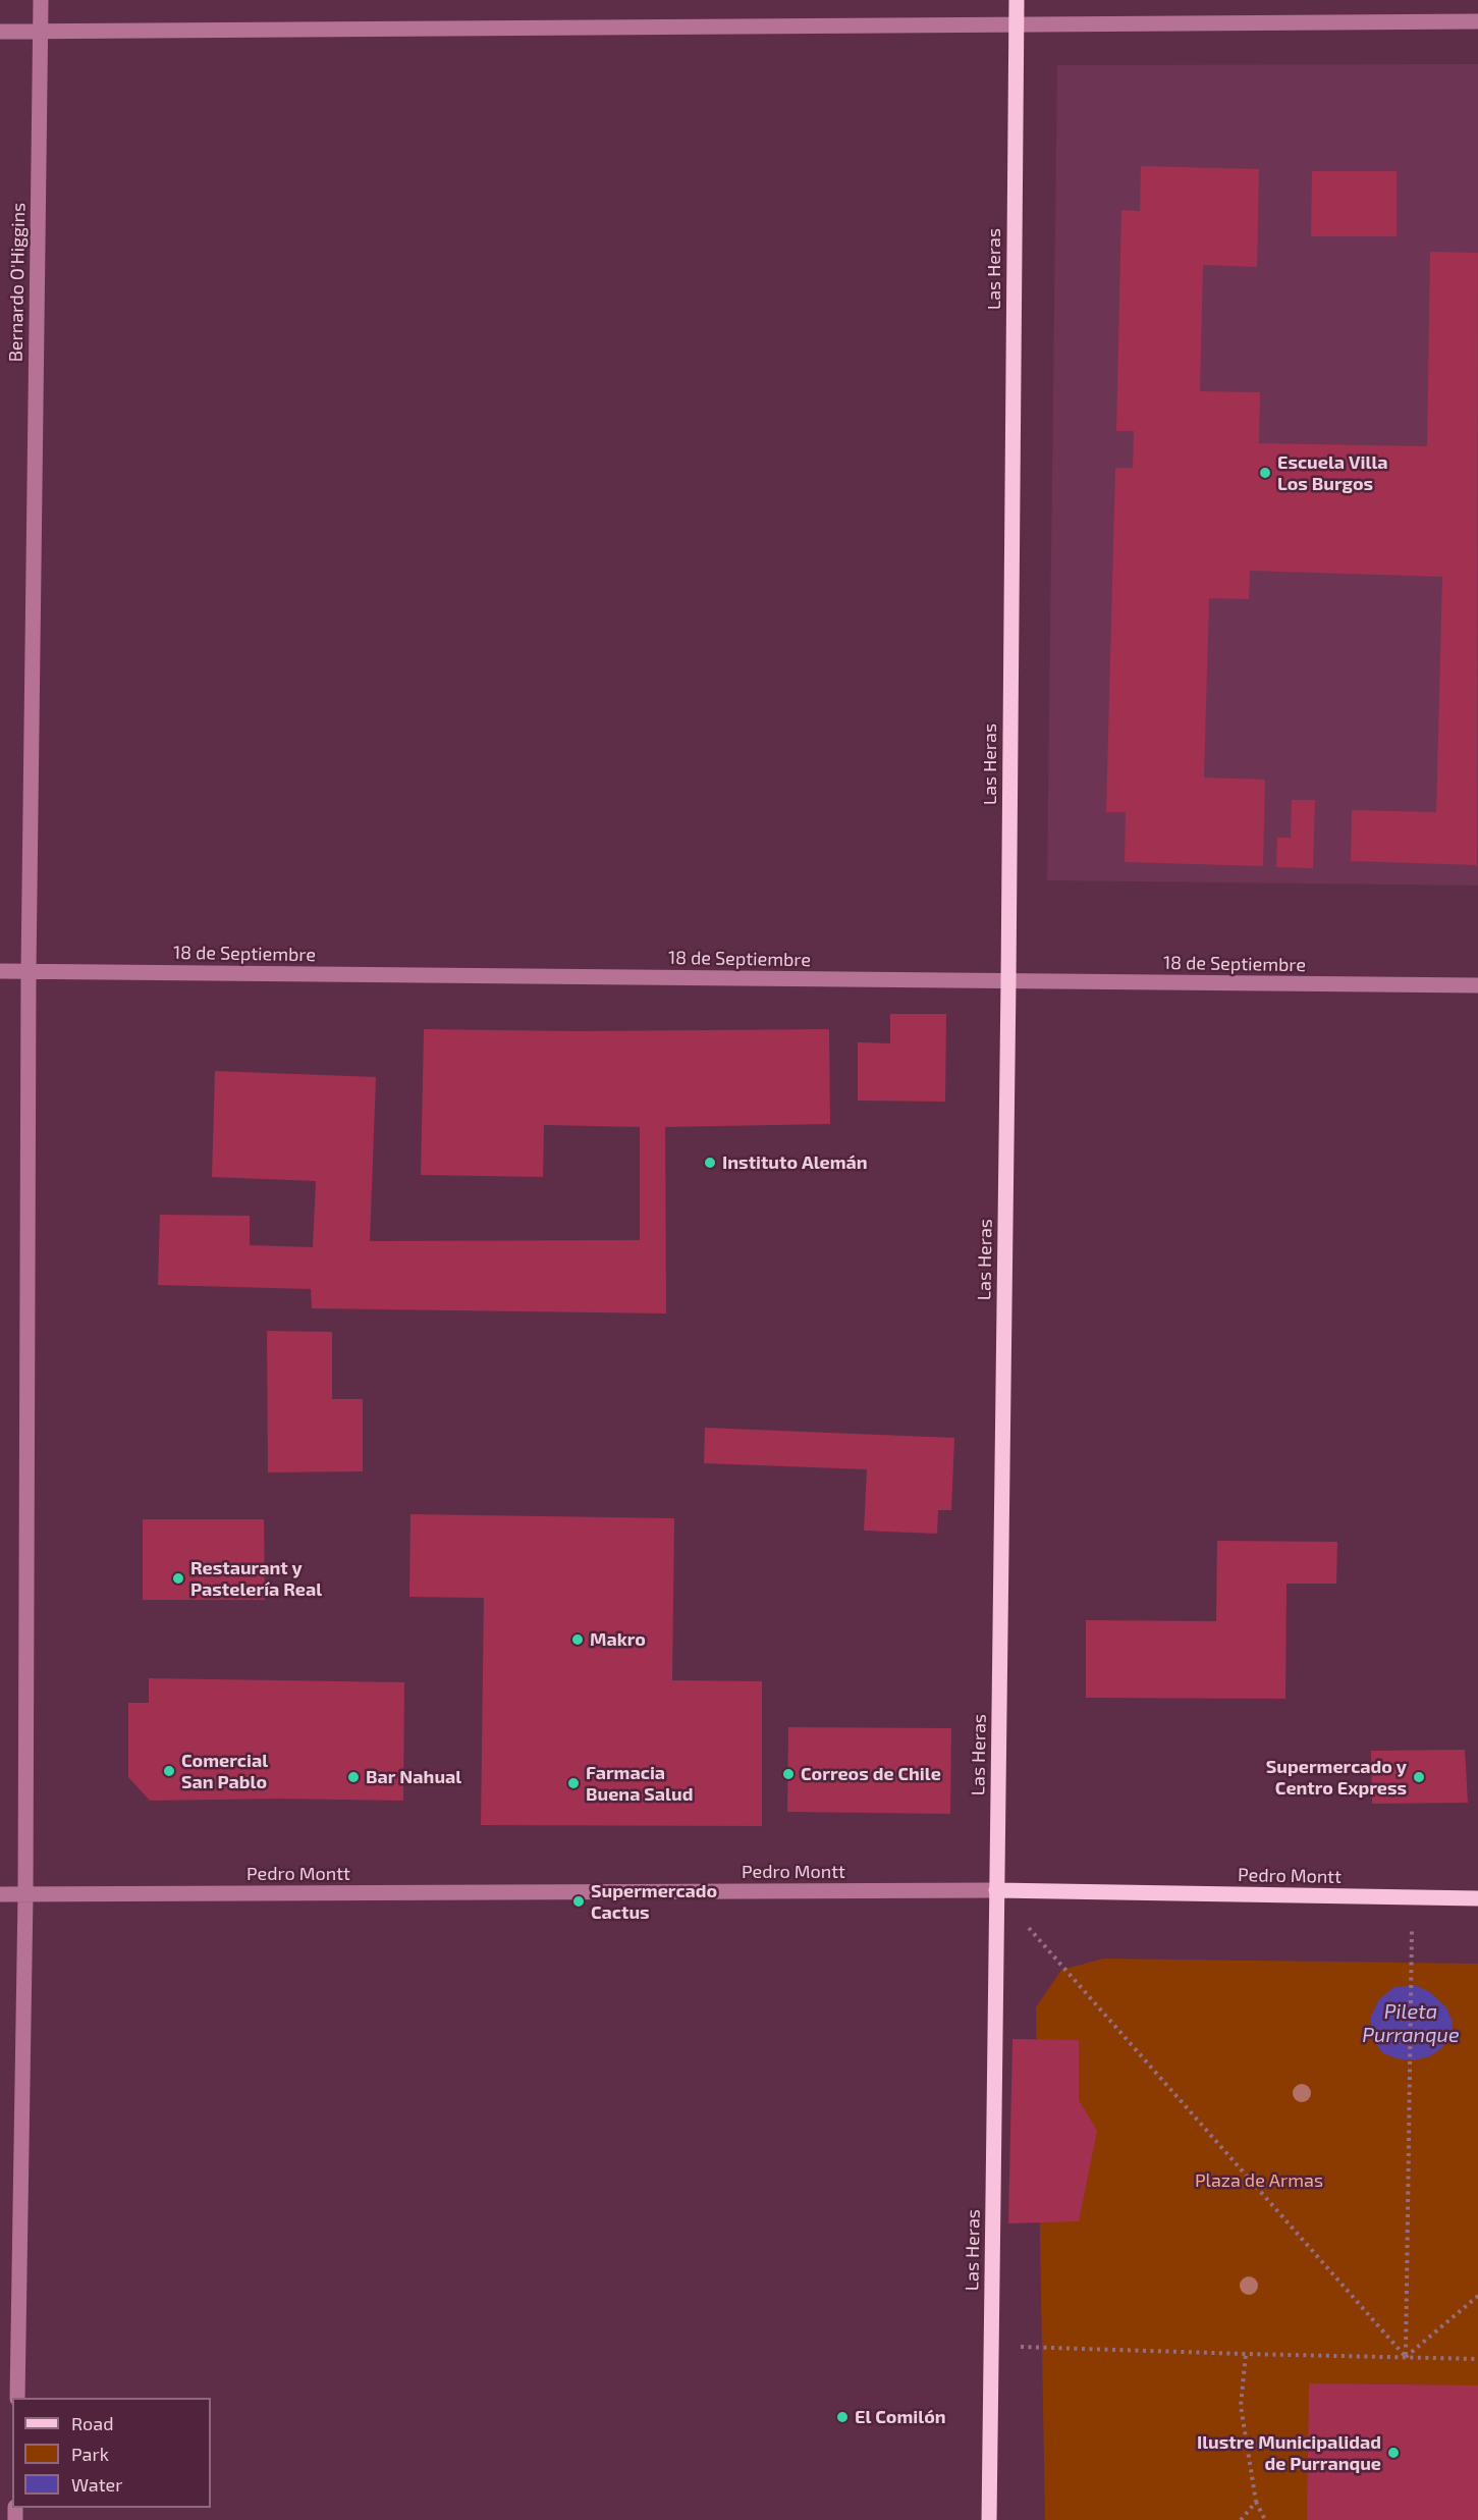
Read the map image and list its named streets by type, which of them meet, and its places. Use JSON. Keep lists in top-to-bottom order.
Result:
{
  "streets": {
    "main road": ["Las Heras", "Pedro Montt"],
    "street": ["Bernardo O'Higgins", "18 de Septiembre"]
  },
  "crossings": [
    ["Las Heras", "18 de Septiembre"],
    ["Las Heras", "Pedro Montt"],
    ["Bernardo O'Higgins", "18 de Septiembre"],
    ["Bernardo O'Higgins", "Pedro Montt"]
  ],
  "water": ["Pileta Purranque"],
  "parks": ["Plaza de Armas"],
  "places": [
    "Escuela Villa Los Burgos",
    "Instituto Alemán",
    "Restaurant y Pastelería Real",
    "Makro",
    "Comercial San Pablo",
    "Correos de Chile",
    "Bar Nahual",
    "Supermercado y Centro Express",
    "Farmacia Buena Salud",
    "Supermercado Cactus",
    "El Comilón",
    "Ilustre Municipalidad de Purranque"
  ],
  "legend": ["Road", "Park", "Water"]
}
